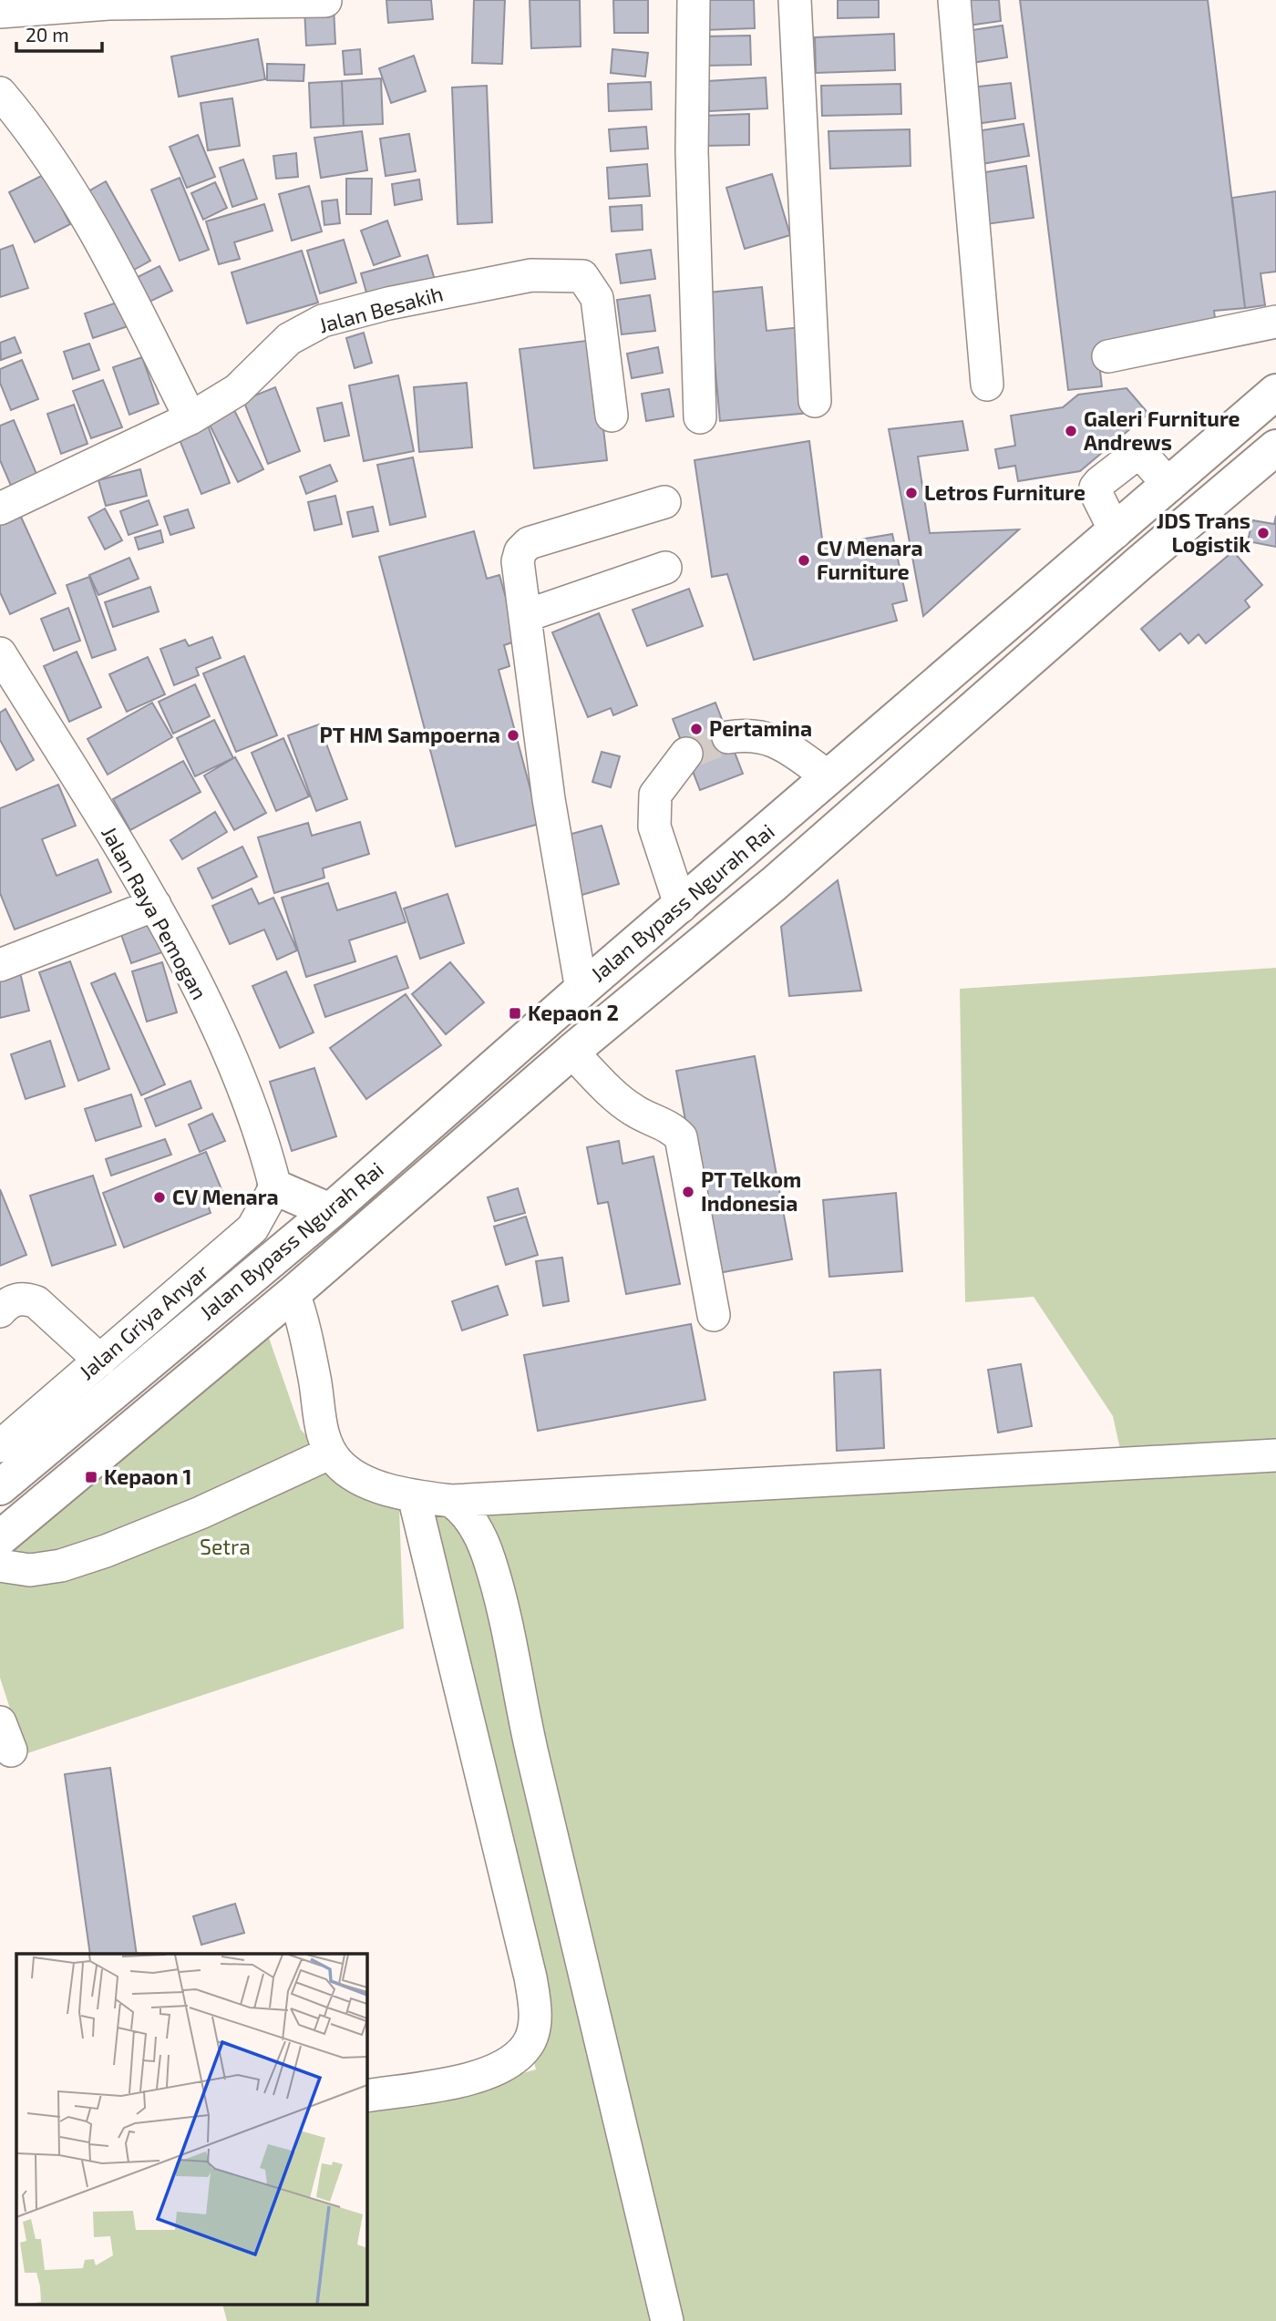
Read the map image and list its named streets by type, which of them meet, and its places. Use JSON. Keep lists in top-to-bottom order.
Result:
{
  "streets": {
    "highway": ["Jalan Bypass Ngurah Rai"],
    "street": ["Jalan Besakih", "Jalan Raya Pemogan", "Jalan Griya Anyar"]
  },
  "crossings": [
    ["Jalan Raya Pemogan", "Jalan Griya Anyar"]
  ],
  "parks": ["Setra"],
  "places": {
    "other": [
      "Galeri Furniture Andrews",
      "Letros Furniture",
      "JDS Trans Logistik",
      "CV Menara Furniture",
      "Pertamina",
      "PT HM Sampoerna",
      "PT Telkom Indonesia",
      "CV Menara"
    ],
    "transit": ["Kepaon 2", "Kepaon 1"]
  },
  "scale_bar": "20 m"
}
